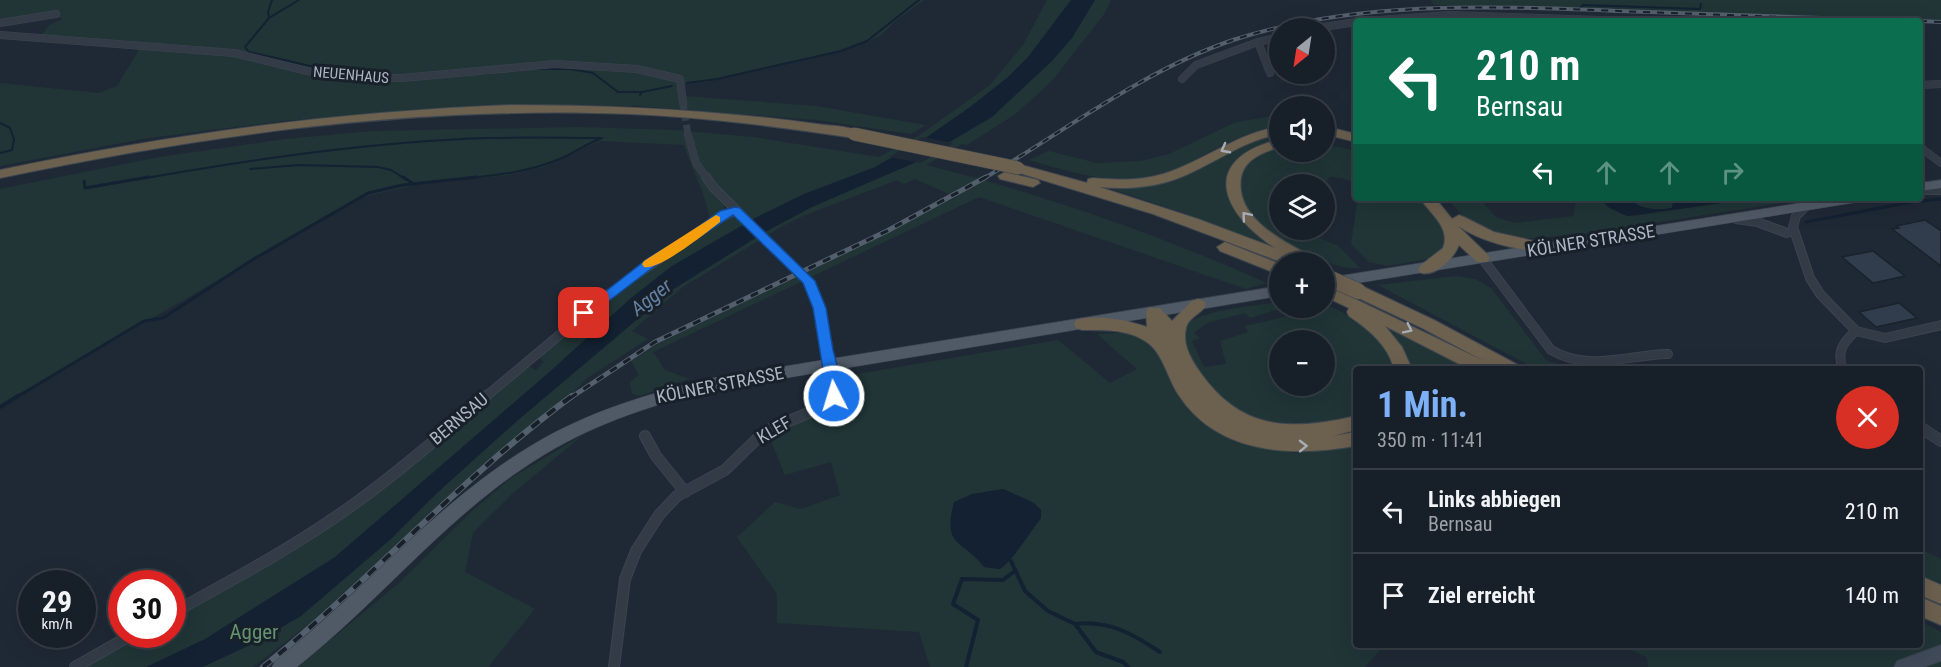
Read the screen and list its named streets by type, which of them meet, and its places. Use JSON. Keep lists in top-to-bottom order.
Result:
{
  "streets": {
    "main road": ["KÖLNER STRASSE"],
    "street": ["NEUENHAUS", "BERNSAU", "KLEF"]
  },
  "crossings": [
    ["KÖLNER STRASSE", "KLEF"],
    ["BERNSAU", "KLEF"]
  ],
  "water": ["Agger"],
  "parks": ["Agger"],
  "north": "bottom left",
  "page": {
    "map_buttons": ["+", "−"],
    "turn": ["210 m", "Bernsau"],
    "heading": ["1 Min.", "350 m · 11:41"],
    "list": [
      {
        "name": "Links abbiegen",
        "note": "Bernsau",
        "value": "210 m"
      },
      {
        "name": "Ziel erreicht",
        "value": "140 m"
      }
    ],
    "speed": "29 km/h",
    "limit": "30"
  }
}
